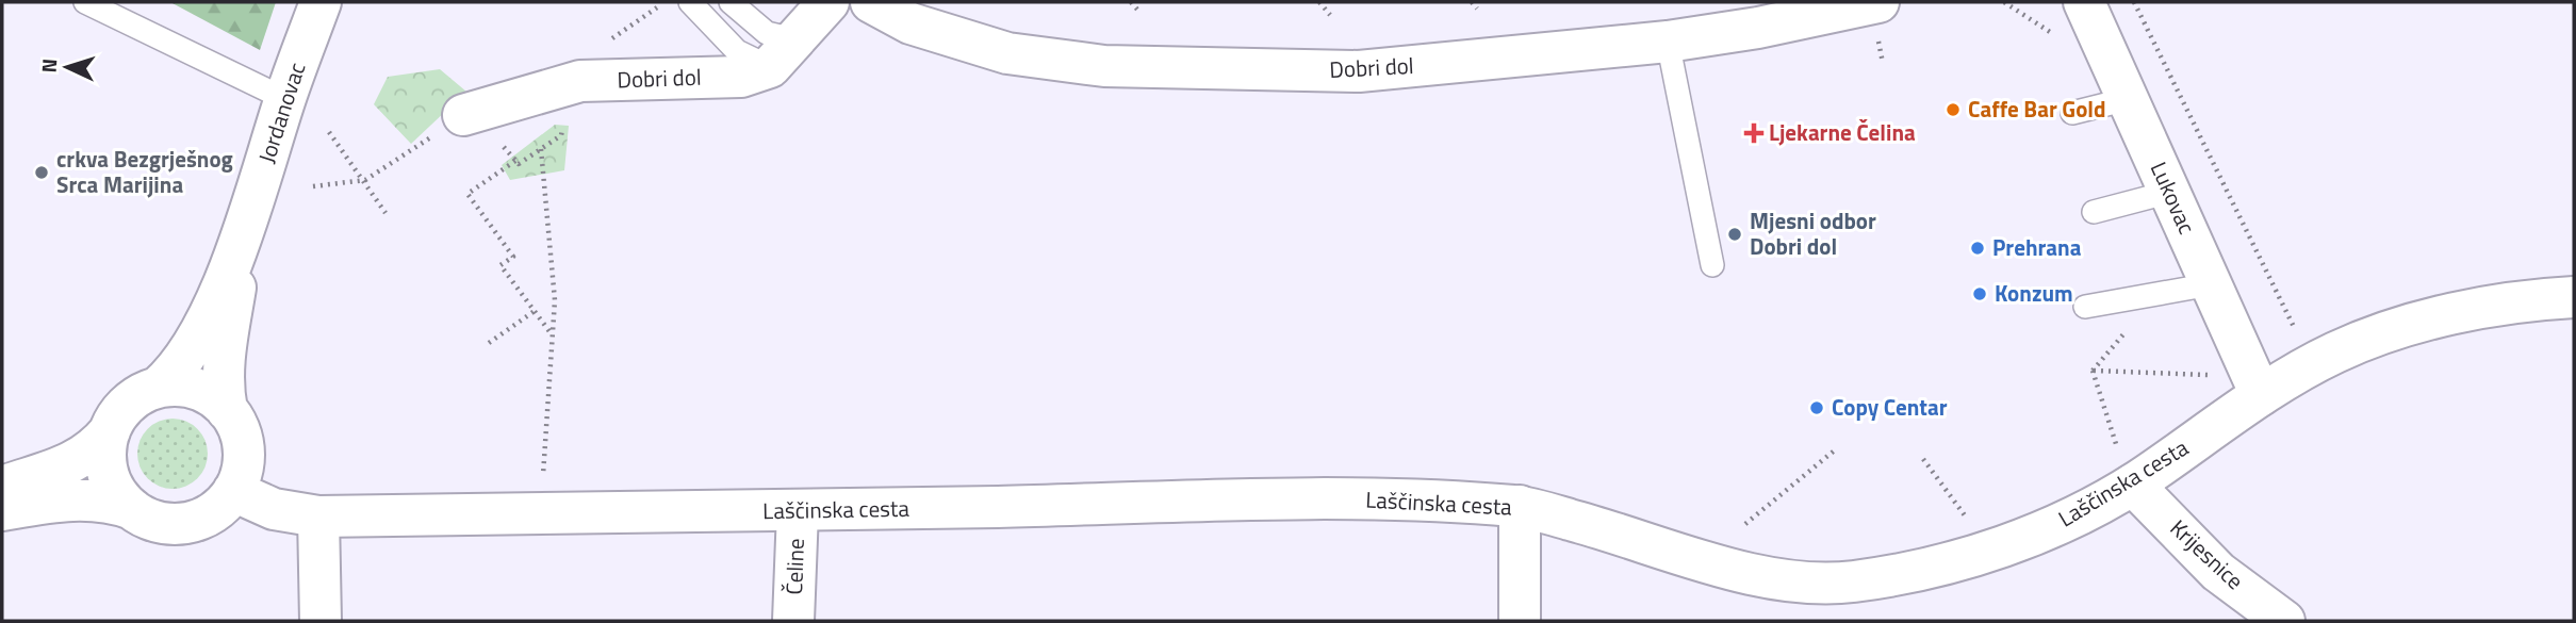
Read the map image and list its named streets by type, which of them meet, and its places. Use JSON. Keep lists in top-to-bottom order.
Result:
{
  "streets": {
    "main road": [
      "Dobri dol",
      "Jordanovac",
      "Lukovac",
      "Laščinska cesta",
      "Krijesnice",
      "Čeline"
    ]
  },
  "crossings": [
    ["Jordanovac", "Laščinska cesta"],
    ["Lukovac", "Laščinska cesta"],
    ["Laščinska cesta", "Krijesnice"],
    ["Laščinska cesta", "Čeline"]
  ],
  "places": {
    "other": [
      "Caffe Bar Gold",
      "crkva Bezgrješnog Srca Marijina",
      "Mjesni odbor Dobri dol",
      "Prehrana",
      "Konzum",
      "Copy Centar"
    ],
    "health": ["Ljekarne Čelina"]
  },
  "north": "left"
}
